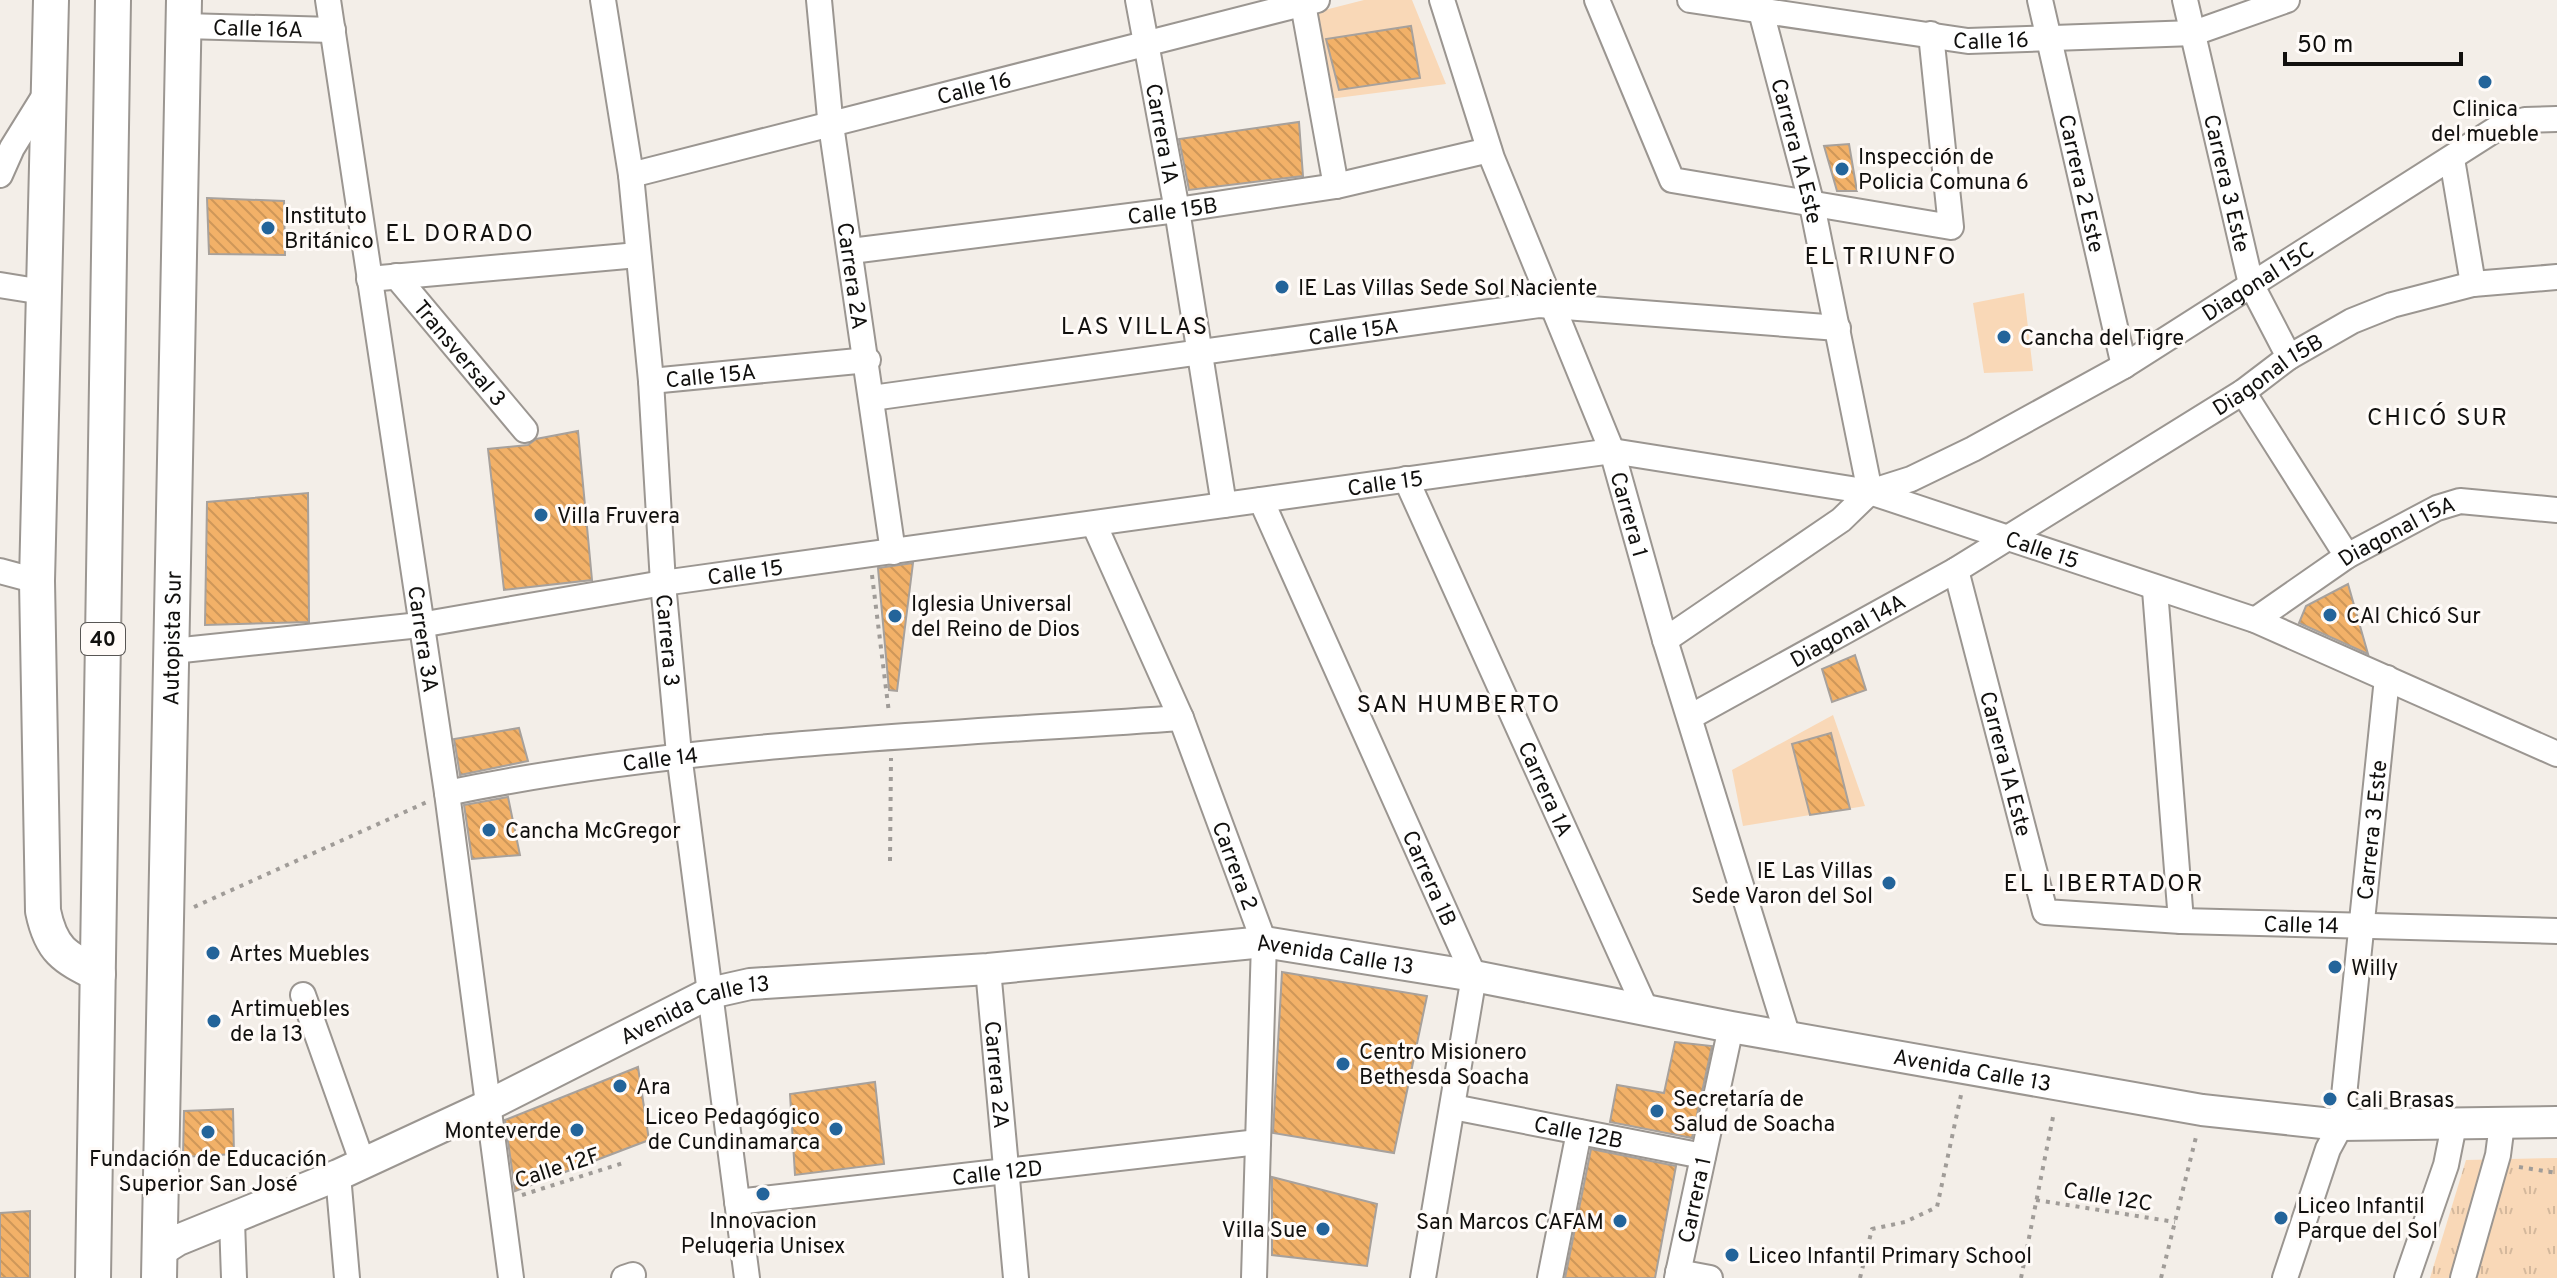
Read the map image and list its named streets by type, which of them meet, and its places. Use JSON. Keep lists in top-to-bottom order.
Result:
{
  "streets": {
    "highway": ["40", "Autopista Sur"],
    "main road": ["Avenida Calle 13"],
    "street": [
      "Calle 16A",
      "Calle 16",
      "Carrera 1A",
      "Carrera 1A Este",
      "Carrera 3 Este",
      "Carrera 2 Este",
      "Calle 15B",
      "Carrera 2A",
      "Diagonal 15C",
      "Calle 15A",
      "Transversal 3",
      "Diagonal 15B",
      "Calle 15",
      "Carrera 1",
      "Diagonal 15A",
      "Diagonal 14A",
      "Carrera 3A",
      "Carrera 3",
      "Calle 14",
      "Carrera 2",
      "Carrera 1B",
      "Calle 12B",
      "Calle 12D"
    ],
    "path": ["Calle 12F", "Calle 12C"]
  },
  "crossings": [
    ["Calle 16A", "Autopista Sur"],
    ["Calle 16A", "Carrera 3A"],
    ["Calle 16", "Carrera 1A"],
    ["Calle 16", "Carrera 1A Este"],
    ["Calle 16", "Carrera 3 Este"],
    ["Calle 16", "Carrera 2 Este"],
    ["Calle 16", "Carrera 2A"],
    ["Calle 16", "Carrera 3"],
    ["Carrera 1A", "Calle 15B"],
    ["Carrera 1A", "Calle 15A"],
    ["Carrera 1A", "Calle 15"],
    ["Carrera 1A", "Avenida Calle 13"],
    ["Carrera 1A Este", "Diagonal 15C"],
    ["Carrera 1A Este", "Calle 15A"],
    ["Carrera 1A Este", "Calle 15"],
    ["Carrera 1A Este", "Diagonal 14A"],
    ["Carrera 1A Este", "Calle 14"],
    ["Carrera 3 Este", "Diagonal 15C"],
    ["Carrera 3 Este", "Diagonal 15B"],
    ["Carrera 3 Este", "Calle 15"],
    ["Carrera 3 Este", "Calle 14"],
    ["Carrera 3 Este", "Avenida Calle 13"],
    ["Carrera 2 Este", "Diagonal 15C"],
    ["Calle 15B", "Carrera 2A"],
    ["Calle 15B", "Carrera 1"],
    ["Carrera 2A", "Calle 15A"],
    ["Carrera 2A", "Calle 15"],
    ["Carrera 2A", "Avenida Calle 13"],
    ["Carrera 2A", "Calle 12D"],
    ["Diagonal 15C", "Calle 15"],
    ["Calle 15A", "Carrera 1"],
    ["Calle 15A", "Carrera 3"],
    ["Diagonal 15B", "Calle 15"],
    ["Diagonal 15B", "Diagonal 14A"],
    ["Calle 15", "Carrera 1"],
    ["Calle 15", "Diagonal 15A"],
    ["Calle 15", "Diagonal 14A"],
    ["Calle 15", "Autopista Sur"],
    ["Calle 15", "Carrera 3A"],
    ["Calle 15", "Carrera 3"],
    ["Calle 15", "Carrera 2"],
    ["Calle 15", "Carrera 1B"],
    ["Carrera 1", "Diagonal 14A"],
    ["Carrera 1", "Avenida Calle 13"],
    ["Carrera 1", "Calle 12B"],
    ["Autopista Sur", "Avenida Calle 13"],
    ["Carrera 3A", "Calle 14"],
    ["Carrera 3A", "Avenida Calle 13"],
    ["Carrera 3A", "Calle 12F"],
    ["Carrera 3", "Calle 14"],
    ["Carrera 3", "Avenida Calle 13"],
    ["Carrera 3", "Calle 12D"],
    ["Calle 14", "Carrera 2"],
    ["Carrera 2", "Avenida Calle 13"],
    ["Carrera 2", "Calle 12D"],
    ["Carrera 1B", "Avenida Calle 13"]
  ],
  "districts": [
    "EL DORADO",
    "EL TRIUNFO",
    "LAS VILLAS",
    "CHICÓ SUR",
    "SAN HUMBERTO",
    "EL LIBERTADOR"
  ],
  "places": [
    "Clinica del mueble",
    "Inspección de Policia Comuna 6",
    "Instituto Británico",
    "IE Las Villas Sede Sol Naciente",
    "Cancha del Tigre",
    "Villa Fruvera",
    "CAI Chicó Sur",
    "Iglesia Universal del Reino de Dios",
    "Cancha McGregor",
    "IE Las Villas Sede Varon del Sol",
    "Artes Muebles",
    "Willy",
    "Artimuebles de la 13",
    "Centro Misionero Bethesda Soacha",
    "Ara",
    "Cali Brasas",
    "Secretaría de Salud de Soacha",
    "Liceo Pedagógico de Cundinamarca",
    "Monteverde",
    "Fundación de Educación Superior San José",
    "Innovacion Peluqeria Unisex",
    "Liceo Infantil Parque del Sol",
    "San Marcos CAFAM",
    "Villa Sue",
    "Liceo Infantil Primary School"
  ],
  "scale_bar": "50 m"
}
